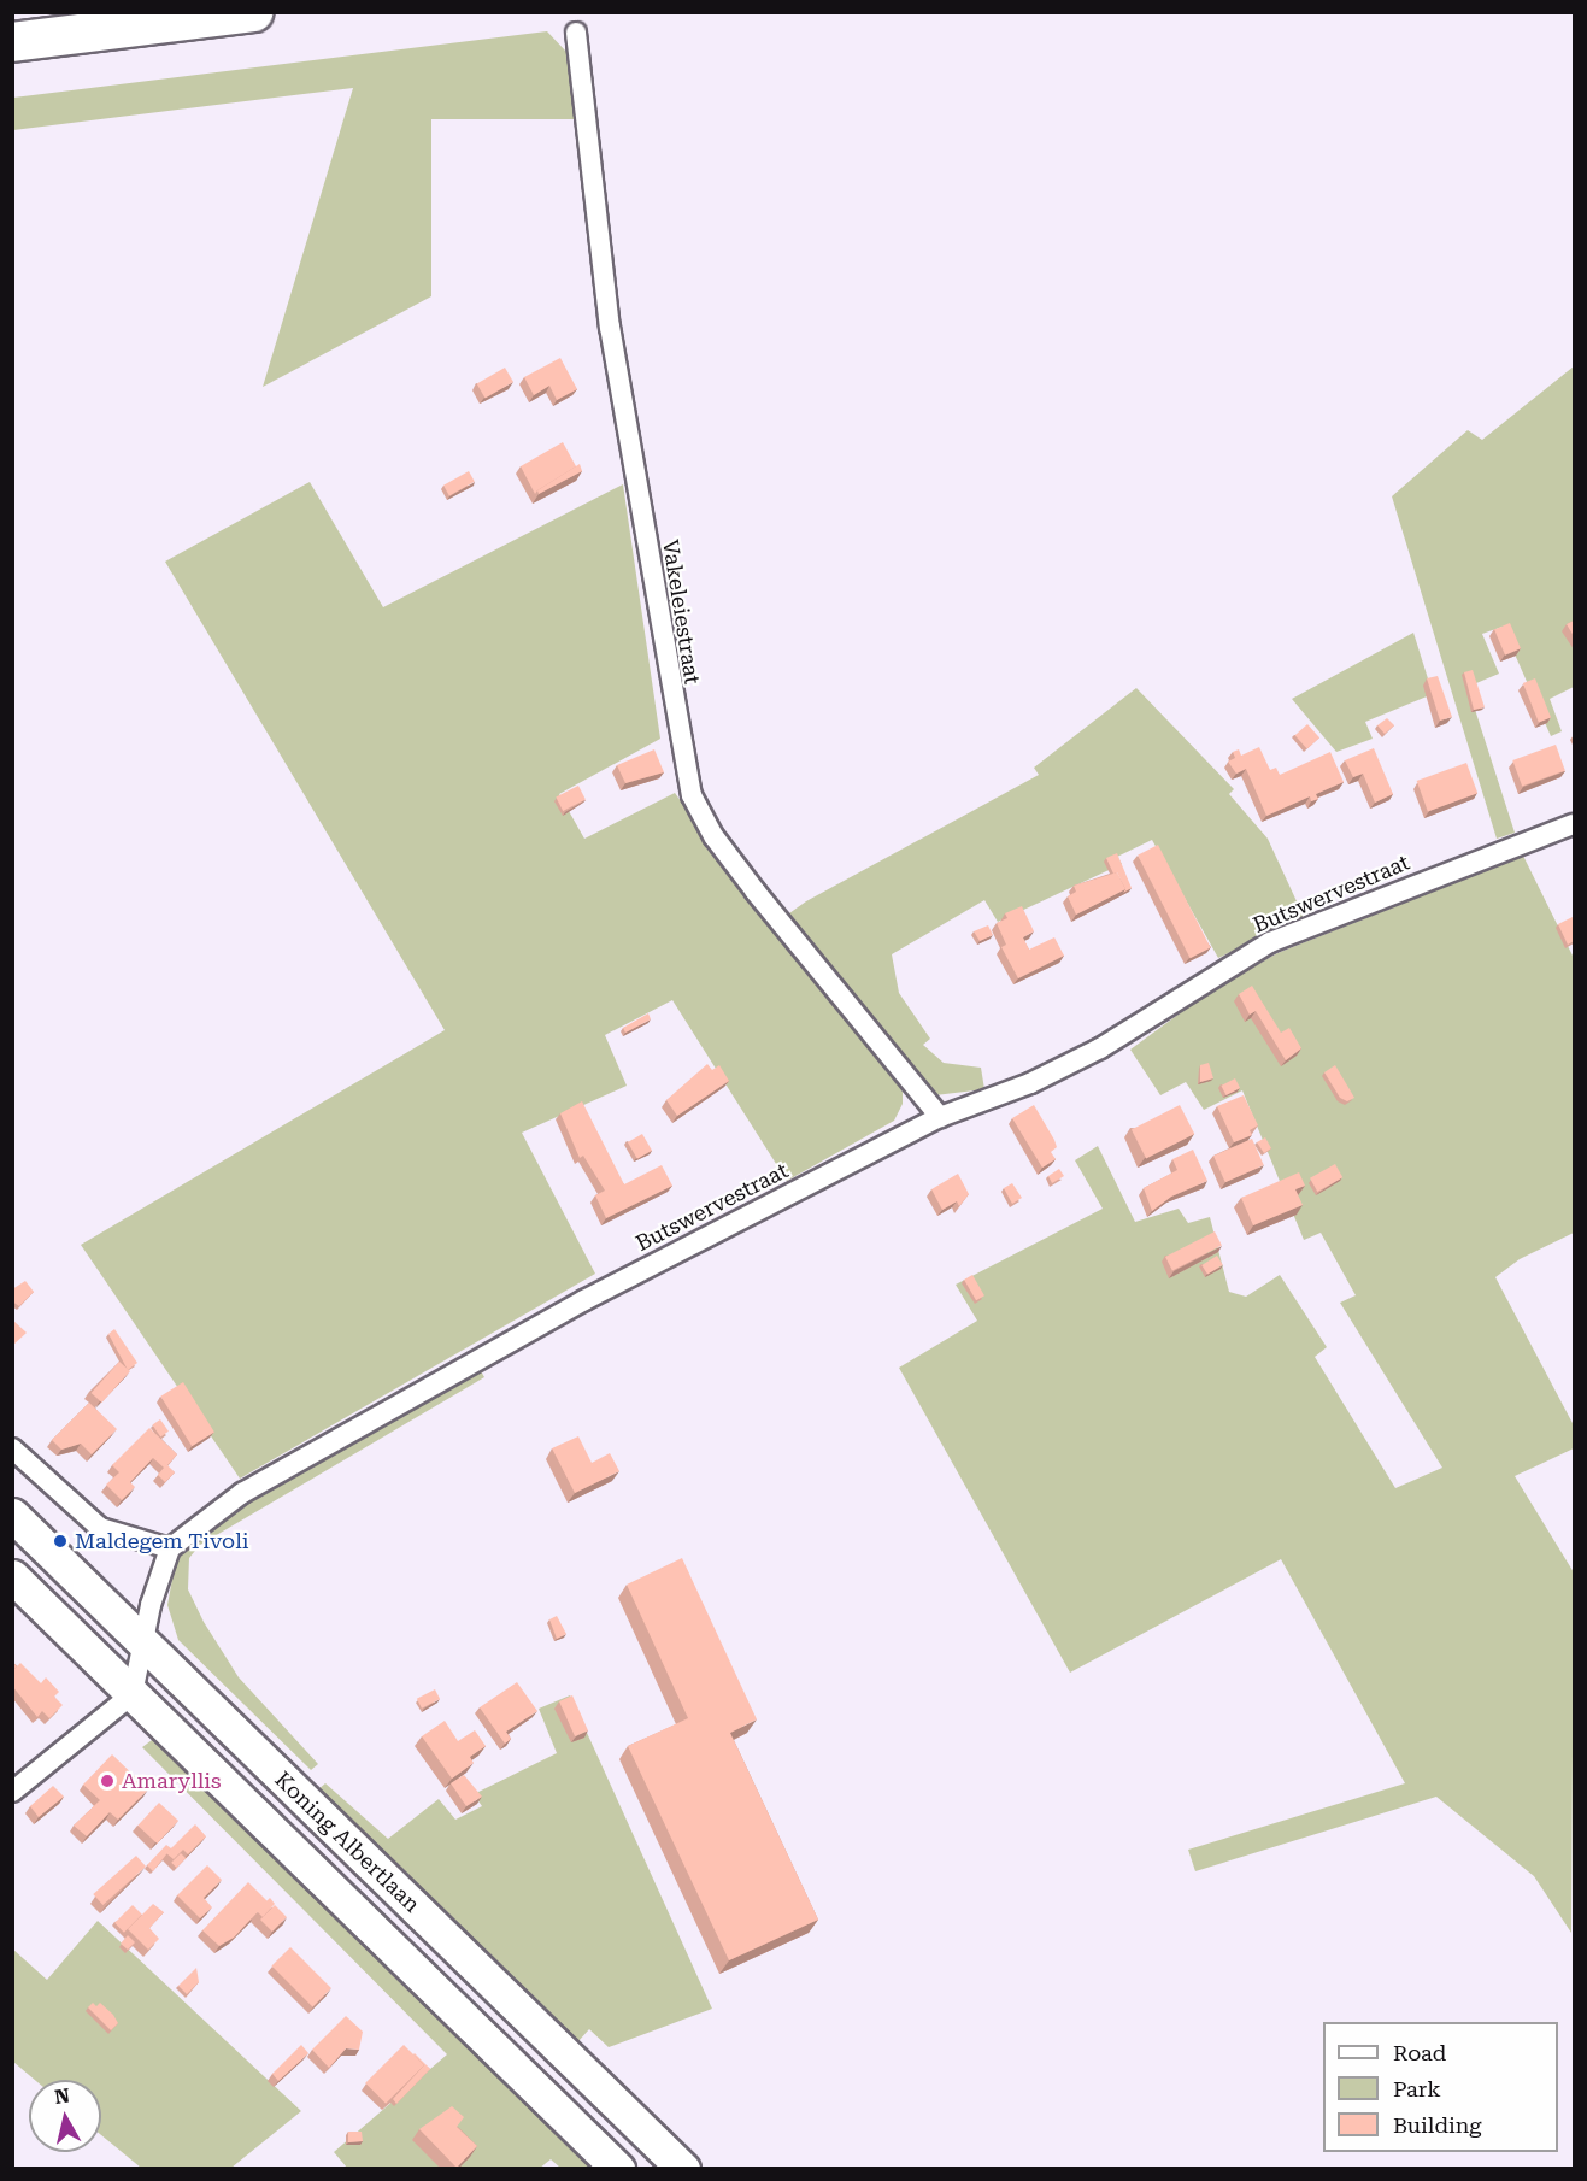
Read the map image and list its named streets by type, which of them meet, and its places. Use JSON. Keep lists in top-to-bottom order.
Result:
{
  "streets": {
    "main road": ["Koning Albertlaan"],
    "street": ["Vakeleiestraat", "Butswervestraat"]
  },
  "crossings": [
    ["Vakeleiestraat", "Butswervestraat"]
  ],
  "places": ["Maldegem Tivoli", "Amaryllis"],
  "legend": ["Road", "Park", "Building"],
  "north": "top"
}
